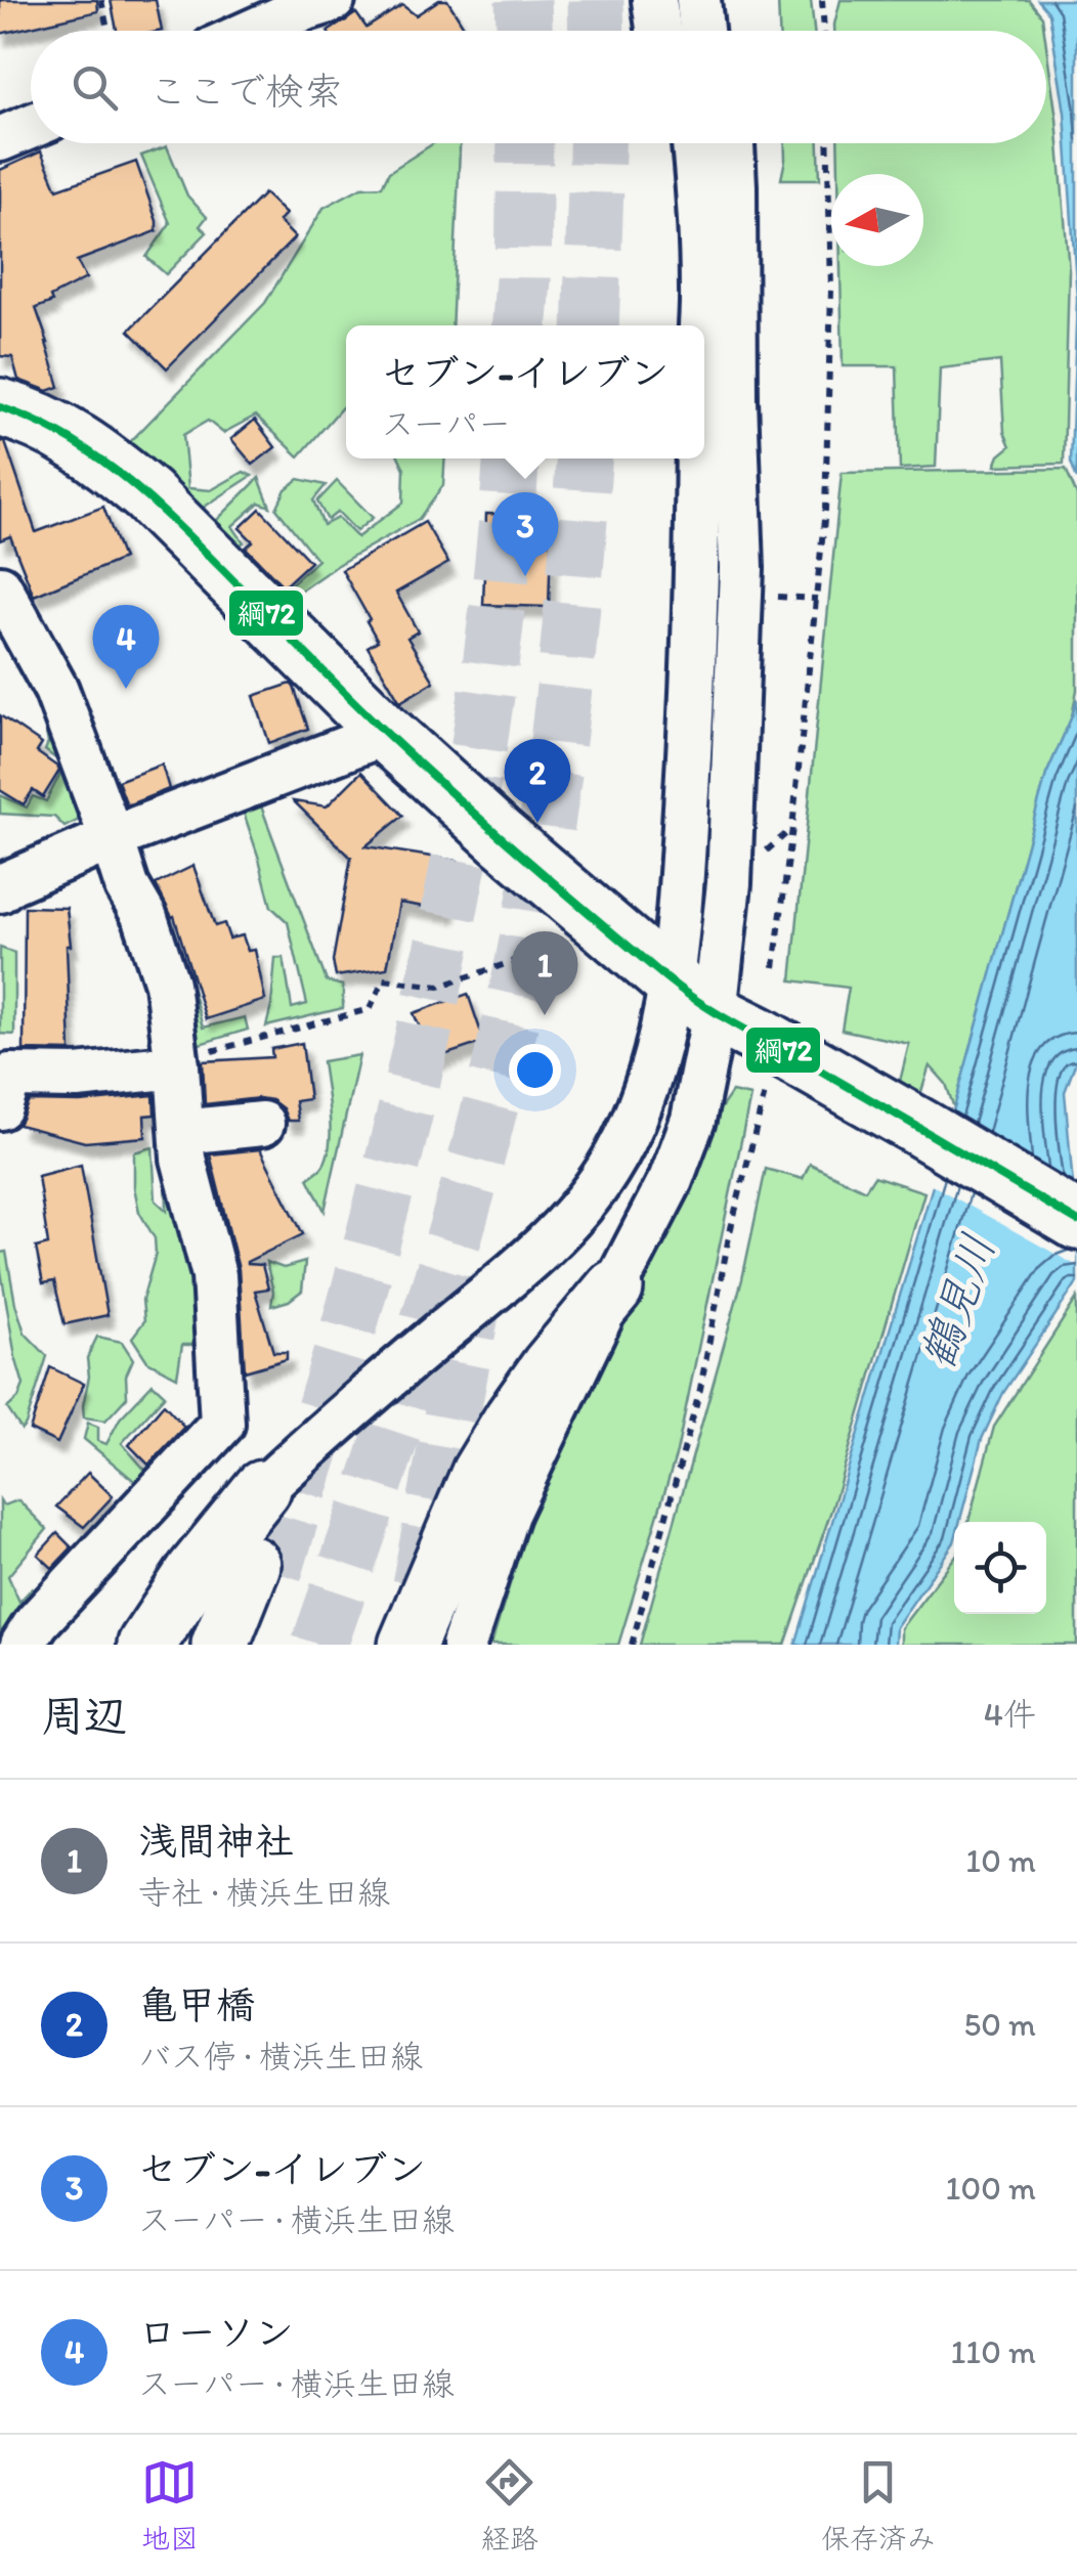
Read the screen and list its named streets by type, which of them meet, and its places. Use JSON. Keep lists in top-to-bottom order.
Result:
{
  "water": ["鶴見川"],
  "lines": ["transit line 綱72"],
  "north": "left",
  "page": {
    "search": "ここで検索",
    "popup": ["セブン-イレブン", "スーパー"],
    "pins": [
      "3",
      "4",
      "2",
      "1"
    ],
    "heading": ["周辺", "4件"],
    "list": [
      {
        "mark": "1",
        "name": "浅間神社",
        "note": "寺社 · 横浜生田線",
        "value": "10 m"
      },
      {
        "mark": "2",
        "name": "亀甲橋",
        "note": "バス停 · 横浜生田線",
        "value": "50 m"
      },
      {
        "mark": "3",
        "name": "セブン-イレブン",
        "note": "スーパー · 横浜生田線",
        "value": "100 m"
      },
      {
        "mark": "4",
        "name": "ローソン",
        "note": "スーパー · 横浜生田線",
        "value": "110 m"
      }
    ],
    "nav": ["地図", "経路", "保存済み"]
  }
}
